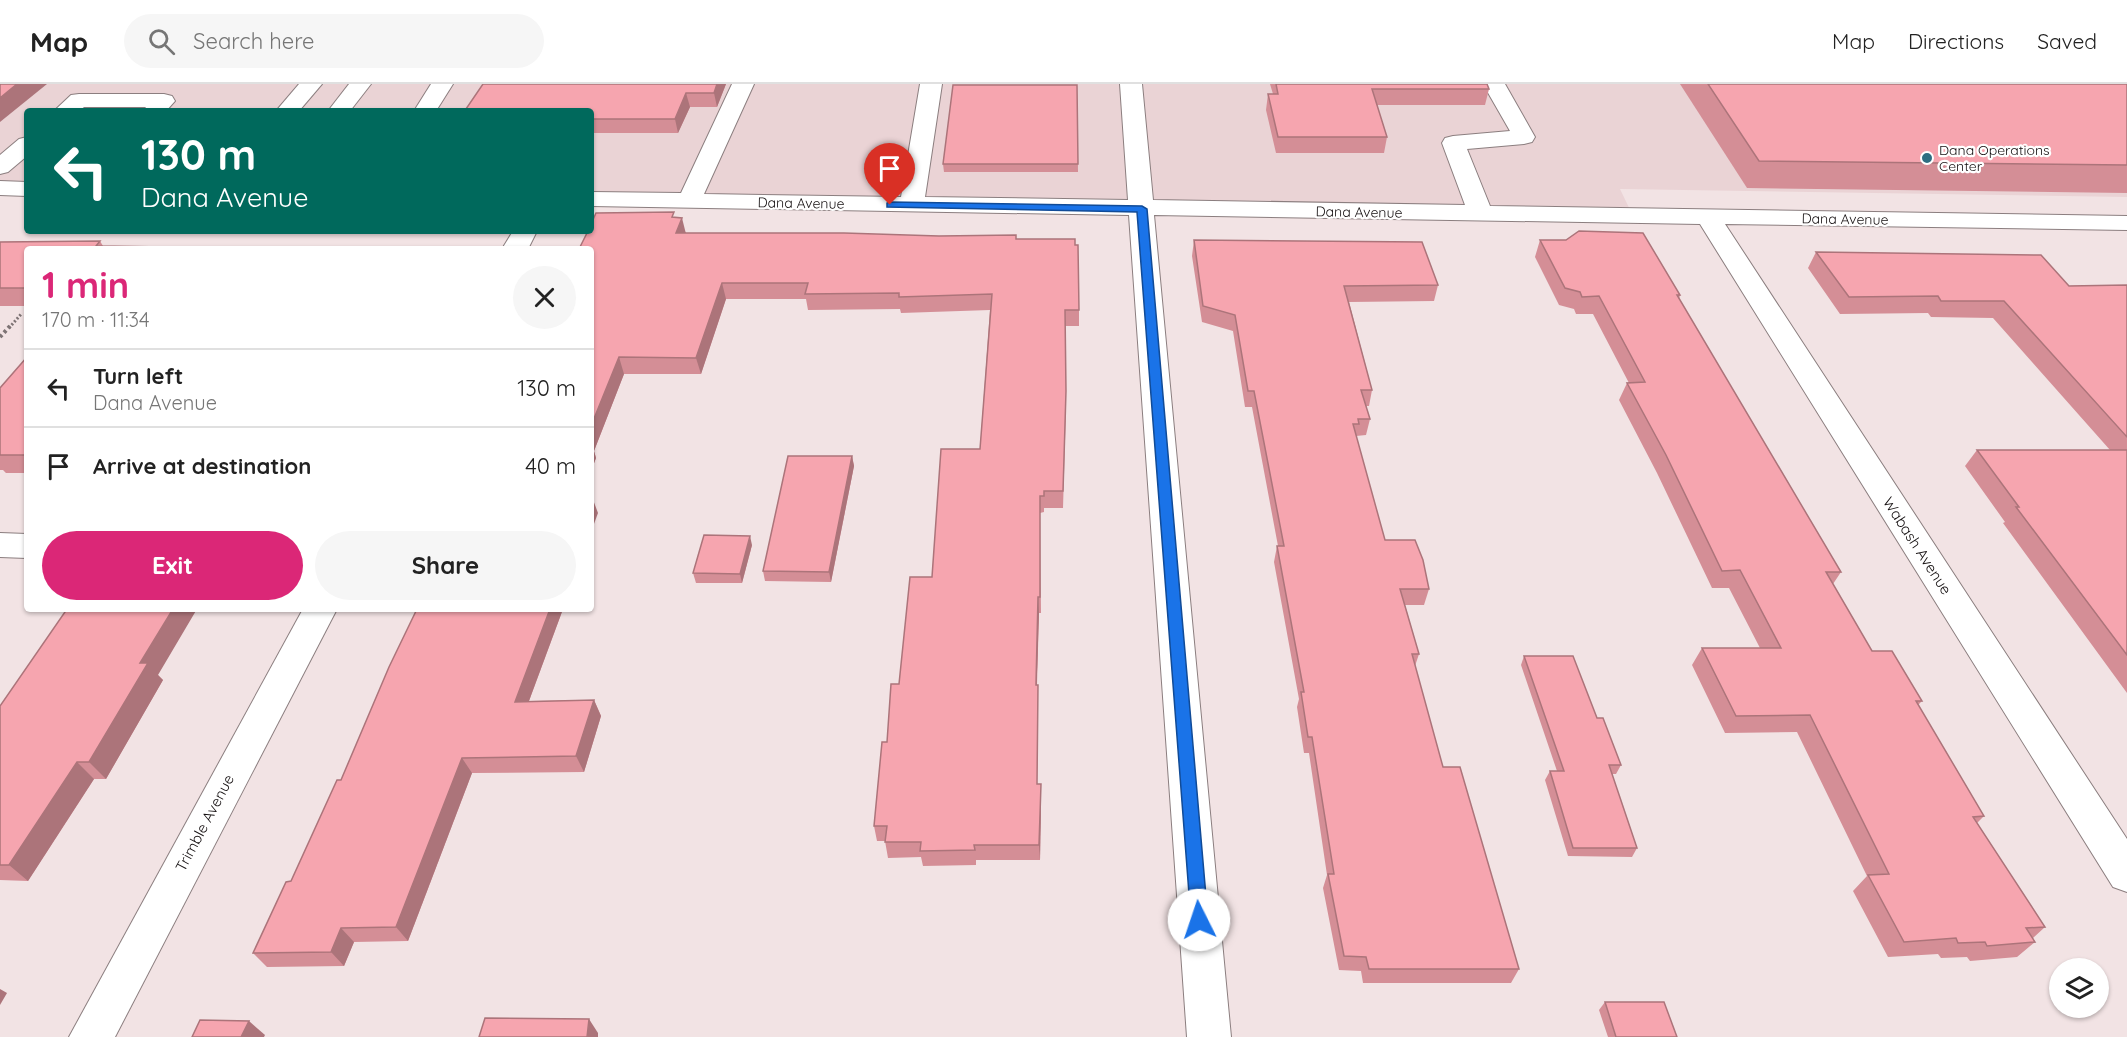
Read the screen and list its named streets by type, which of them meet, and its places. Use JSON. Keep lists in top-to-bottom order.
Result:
{
  "streets": {
    "street": ["Dana Avenue", "Wabash Avenue", "Trimble Avenue"]
  },
  "crossings": [
    ["Dana Avenue", "Wabash Avenue"]
  ],
  "places": ["Dana Operations Center"],
  "page": {
    "header": "Map",
    "search": "Search here",
    "nav": ["Map", "Directions", "Saved"],
    "turn": ["130 m", "Dana Avenue"],
    "heading": ["1 min", "170 m · 11:34"],
    "list": [
      {
        "name": "Turn left",
        "note": "Dana Avenue",
        "value": "130 m"
      },
      {
        "name": "Arrive at destination",
        "value": "40 m"
      }
    ],
    "buttons": ["Exit", "Share"]
  }
}
